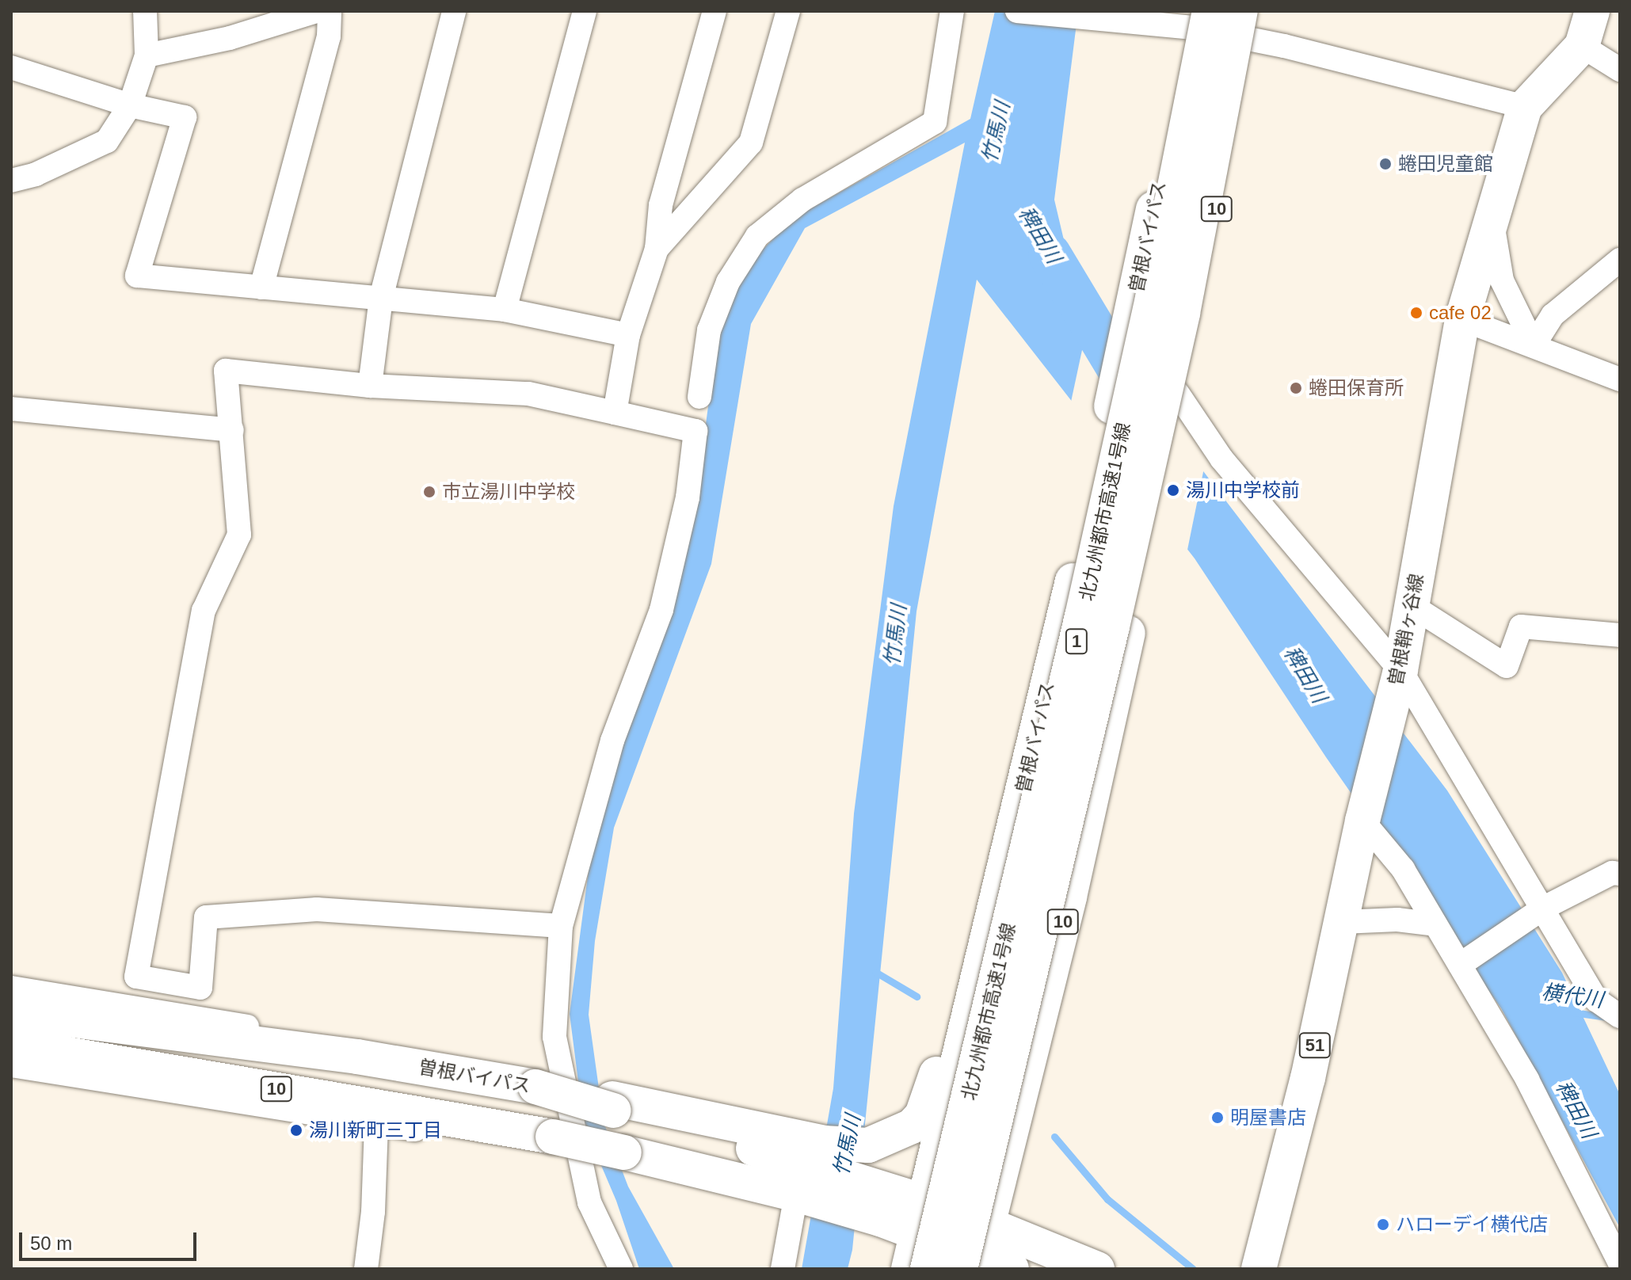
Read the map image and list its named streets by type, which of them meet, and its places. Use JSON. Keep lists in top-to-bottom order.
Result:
{
  "streets": {
    "main road": [
      "10",
      "曽根バイパス",
      "北九州都市高速1号線",
      "曽根鞘ヶ谷線",
      "1",
      "51"
    ]
  },
  "crossings": [
    ["10", "曽根バイパス"],
    ["10", "北九州都市高速1号線"],
    ["曽根バイパス", "北九州都市高速1号線"]
  ],
  "water": ["竹馬川", "稗田川", "横代川"],
  "places": [
    "蜷田児童館",
    "cafe 02",
    "蜷田保育所",
    "湯川中学校前",
    "市立湯川中学校",
    "明屋書店",
    "湯川新町三丁目",
    "ハローデイ横代店"
  ],
  "scale_bar": "50 m"
}
